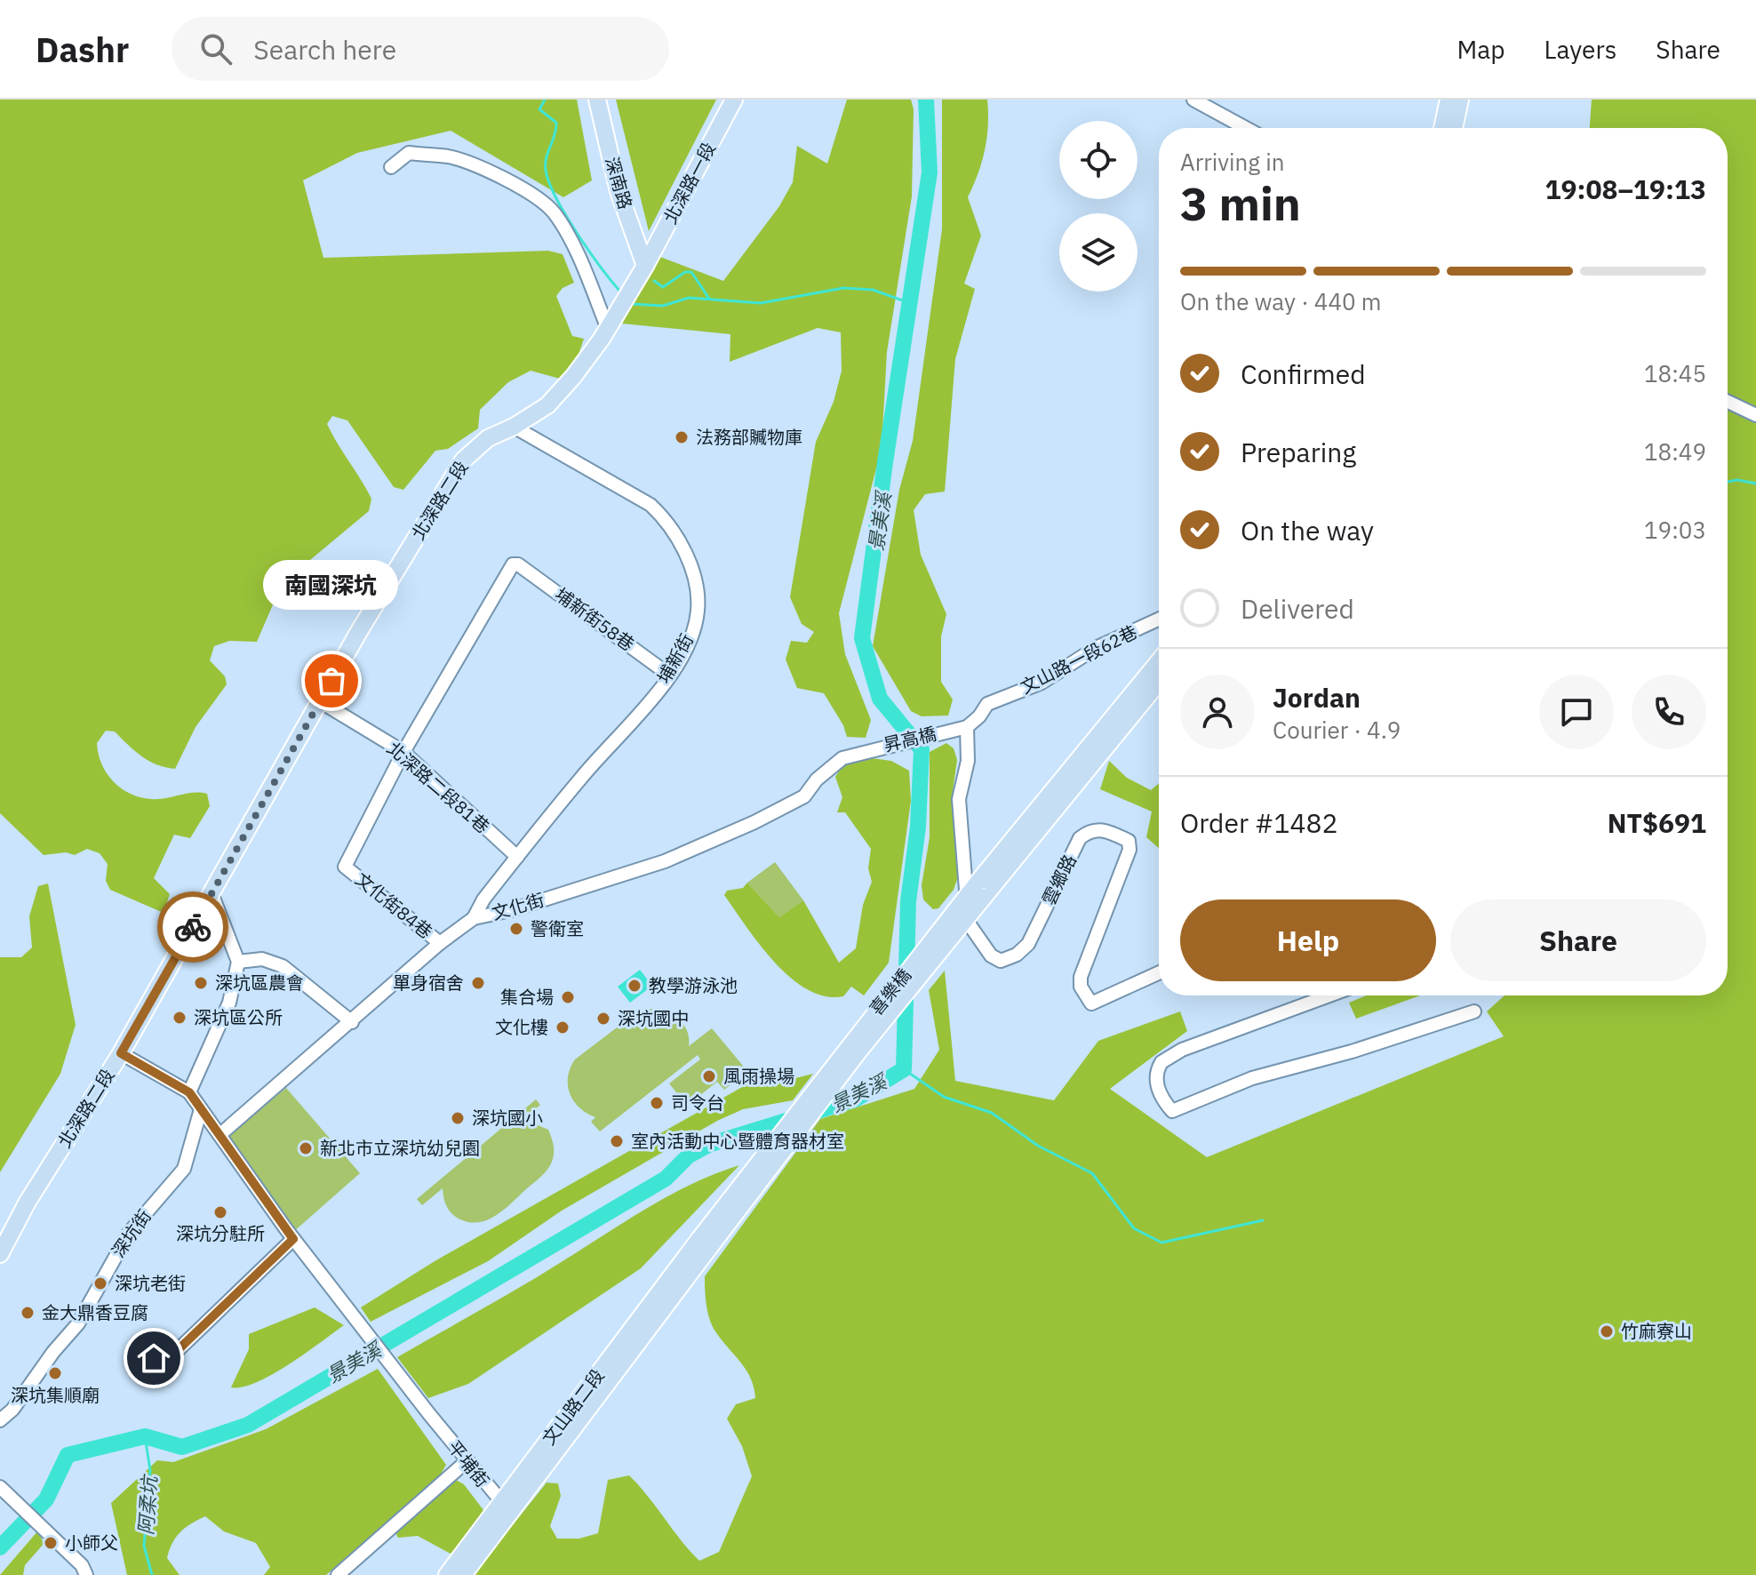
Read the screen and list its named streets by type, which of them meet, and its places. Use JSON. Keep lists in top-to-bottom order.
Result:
{
  "streets": {
    "main road": [
      "深南路",
      "北深路一段",
      "北深路二段",
      "喜樂橋",
      "文山路二段"
    ],
    "street": [
      "埔新街58巷",
      "埔新街",
      "文山路一段62巷",
      "昇高橋",
      "北深路二段81巷",
      "雲鄉路",
      "文化街84巷",
      "文化街",
      "深坑街",
      "平埔街"
    ]
  },
  "crossings": [
    ["深南路", "北深路一段"],
    ["深南路", "北深路二段"],
    ["北深路一段", "北深路二段"],
    ["北深路二段", "埔新街"],
    ["北深路二段", "北深路二段81巷"],
    ["埔新街58巷", "埔新街"],
    ["埔新街58巷", "北深路二段81巷"],
    ["埔新街58巷", "文化街84巷"],
    ["埔新街", "北深路二段81巷"],
    ["埔新街", "文化街"],
    ["文山路一段62巷", "昇高橋"],
    ["文山路一段62巷", "雲鄉路"],
    ["昇高橋", "雲鄉路"],
    ["昇高橋", "文化街"],
    ["北深路二段81巷", "文化街84巷"],
    ["文化街84巷", "文化街"],
    ["喜樂橋", "文山路二段"],
    ["文山路二段", "平埔街"]
  ],
  "water": ["景美溪", "阿柔坑"],
  "places": [
    "法務部贓物庫",
    "南國深坑",
    "警衛室",
    "深坑區農會",
    "單身宿舍",
    "教學游泳池",
    "集合場",
    "深坑區公所",
    "深坑國中",
    "文化樓",
    "風雨操場",
    "司令台",
    "深坑國小",
    "室內活動中心暨體育器材室",
    "新北市立深坑幼兒園",
    "深坑分駐所",
    "深坑老街",
    "金大鼎香豆腐",
    "竹麻寮山",
    "深坑集順廟",
    "小師父"
  ],
  "page": {
    "header": "Dashr",
    "search": "Search here",
    "nav": ["Map", "Layers", "Share"],
    "heading": ["3 min", "Arriving in", "19:08–19:13"],
    "panel": [
      "Jordan",
      "Courier · 4.9",
      "Order #1482",
      "NT$691"
    ],
    "bar": "On the way · 440 m",
    "list": [
      ["Confirmed", "18:45"],
      ["Preparing", "18:49"],
      ["On the way", "19:03"],
      "Delivered"
    ],
    "bubble": "南國深坑",
    "buttons": ["Help", "Share"]
  }
}
